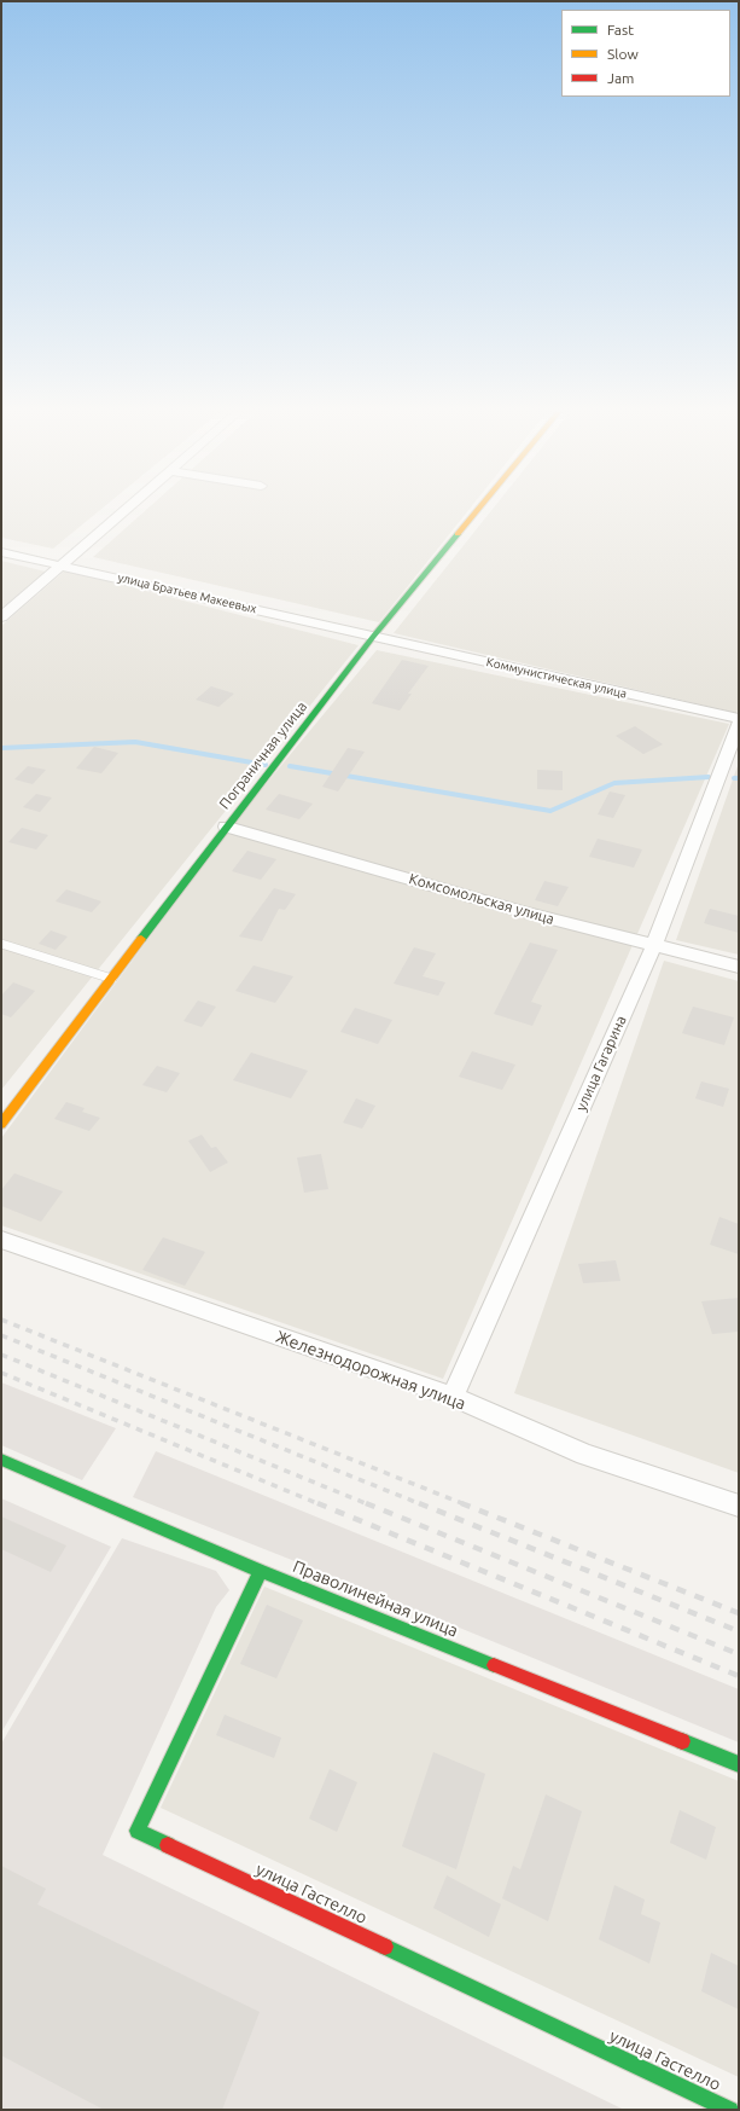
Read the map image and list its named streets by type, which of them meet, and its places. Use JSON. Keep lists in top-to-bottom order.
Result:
{
  "streets": {
    "street": [
      "улица Братьев Макеевых",
      "Коммунистическая улица",
      "Пограничная улица",
      "Комсомольская улица",
      "улица Гагарина",
      "Железнодорожная улица",
      "Праволинейная улица",
      "улица Гастелло"
    ]
  },
  "crossings": [
    ["улица Братьев Макеевых", "Коммунистическая улица"],
    ["улица Братьев Макеевых", "Пограничная улица"],
    ["Коммунистическая улица", "Пограничная улица"],
    ["Пограничная улица", "Комсомольская улица"],
    ["Комсомольская улица", "улица Гагарина"],
    ["улица Гагарина", "Железнодорожная улица"],
    ["Праволинейная улица", "улица Гастелло"]
  ],
  "legend": ["Fast", "Slow", "Jam"]
}
